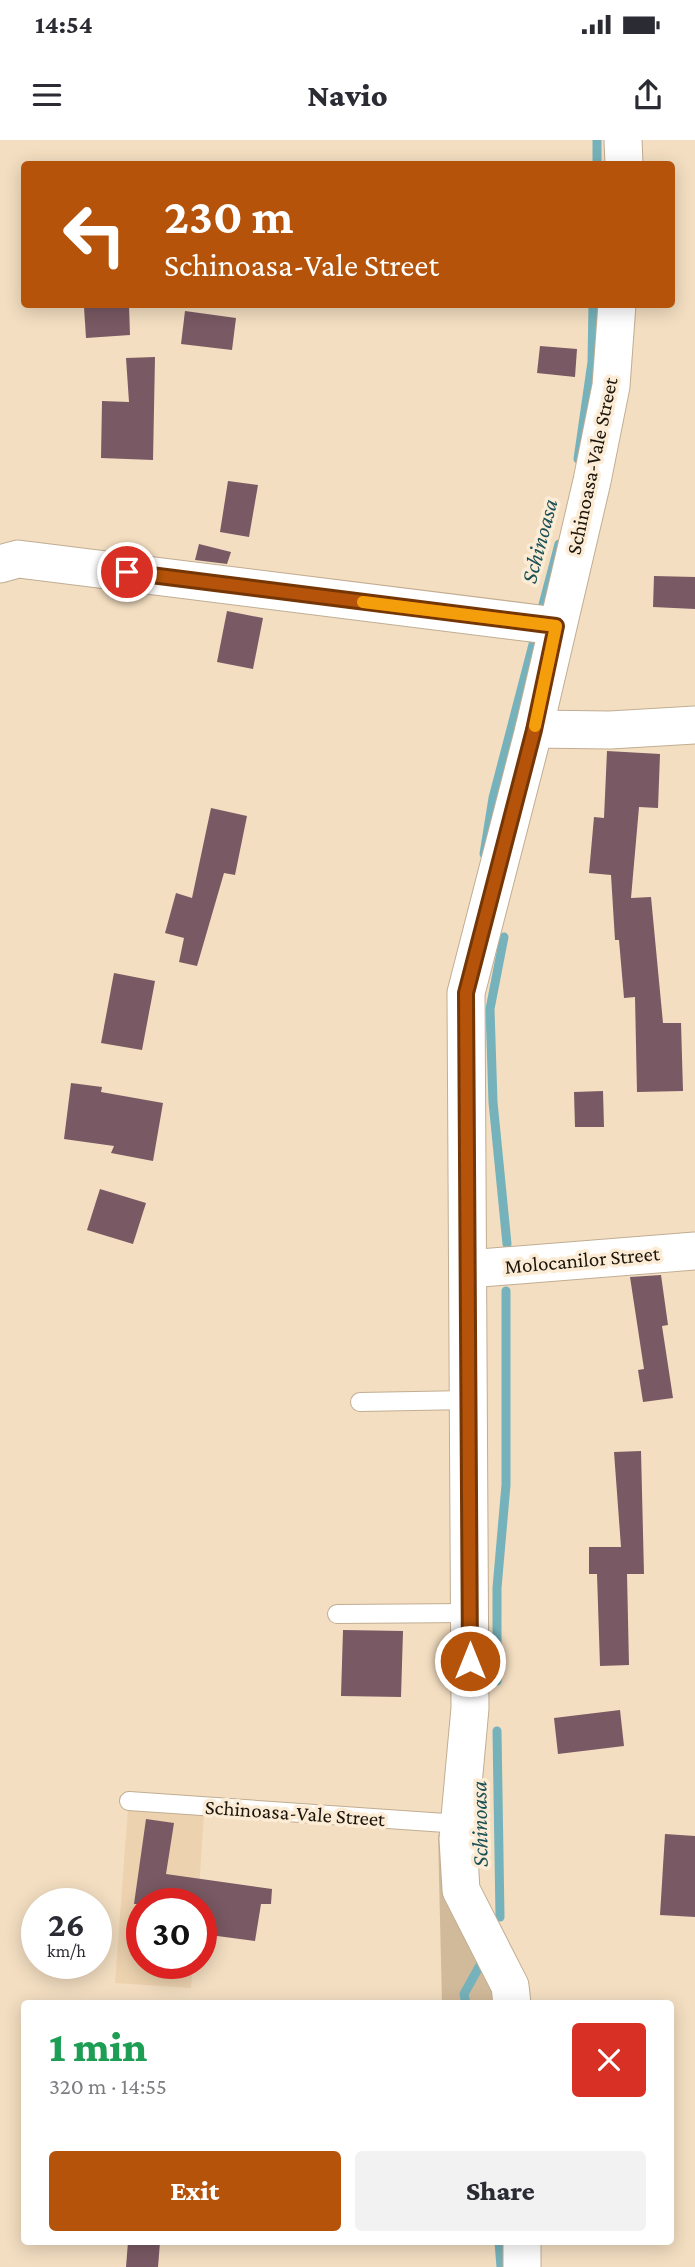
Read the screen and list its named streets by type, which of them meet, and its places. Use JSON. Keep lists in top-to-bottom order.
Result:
{
  "streets": {
    "street": ["Schinoasa-Vale Street", "Molocanilor Street"]
  },
  "crossings": [
    ["Schinoasa-Vale Street", "Molocanilor Street"]
  ],
  "water": ["Schinoasa"],
  "page": {
    "status": "14:54",
    "header": "Navio",
    "turn": ["230 m", "Schinoasa-Vale Street"],
    "speed": "26 km/h",
    "limit": "30",
    "heading": ["1 min", "320 m · 14:55"],
    "buttons": ["Exit", "Share"]
  }
}
